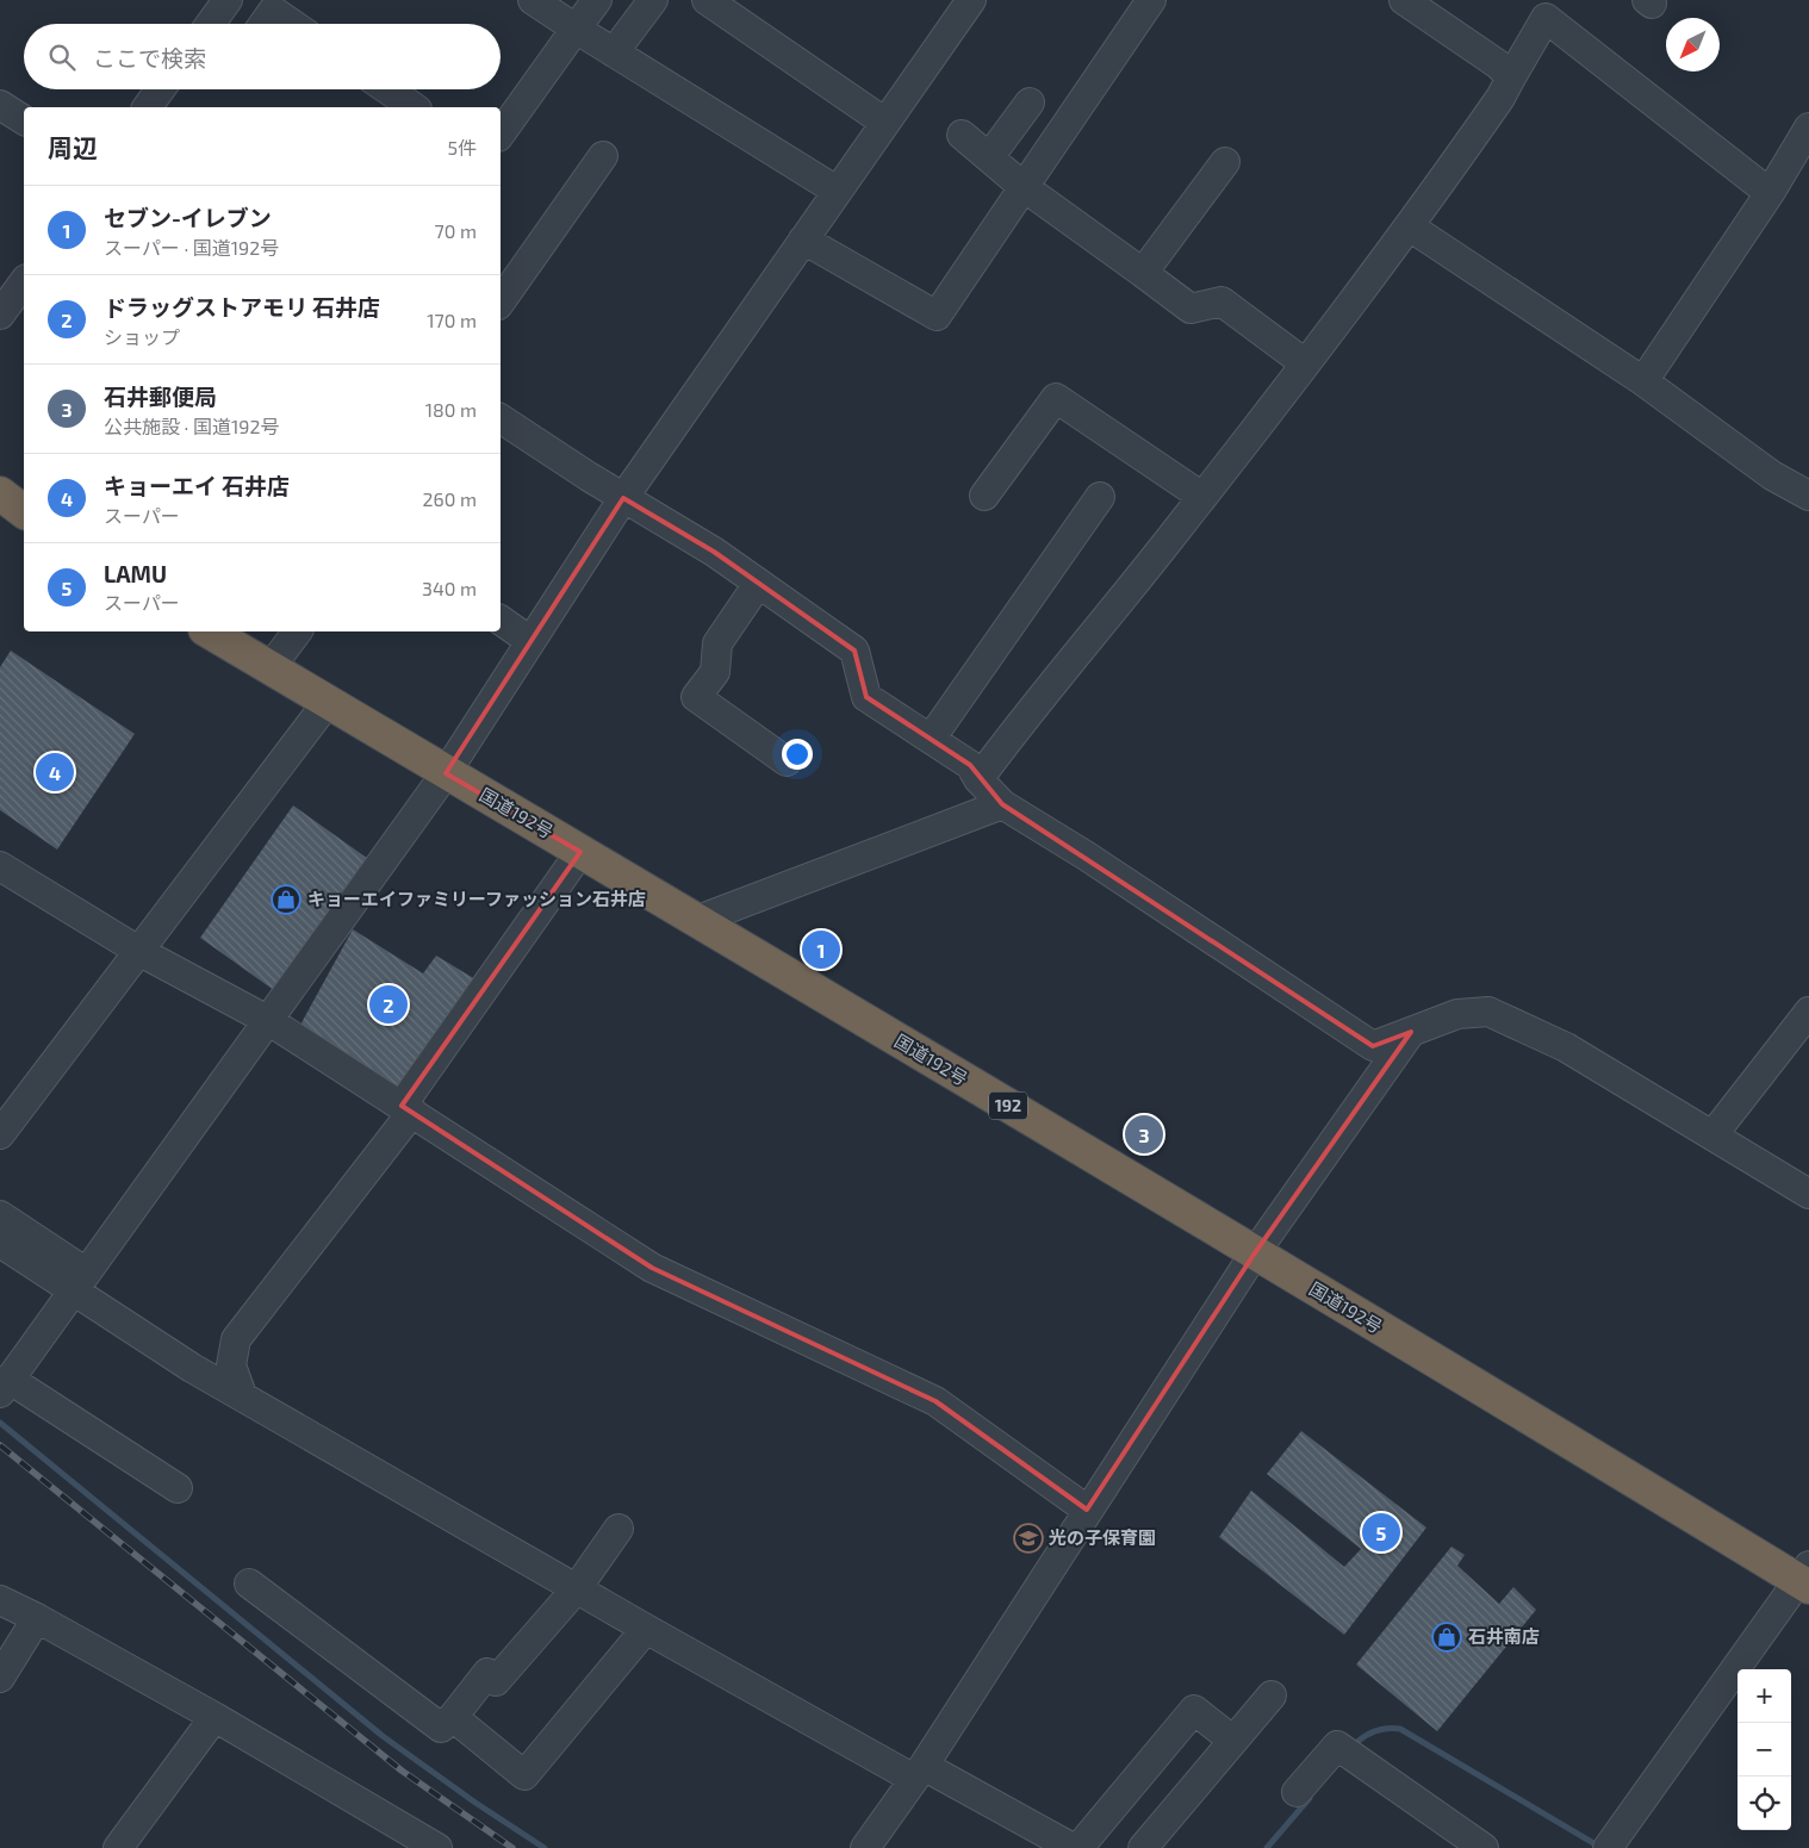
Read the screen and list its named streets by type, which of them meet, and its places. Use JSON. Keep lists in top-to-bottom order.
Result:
{
  "streets": {
    "highway": ["国道192号", "192"]
  },
  "places": {
    "shop": ["キョーエイファミリーファッション石井店", "石井南店"],
    "school or university": ["光の子保育園"]
  },
  "north": "bottom left",
  "page": {
    "search": "ここで検索",
    "heading": ["周辺", "5件"],
    "list": [
      {
        "mark": "1",
        "name": "セブン-イレブン",
        "note": "スーパー · 国道192号",
        "value": "70 m"
      },
      {
        "mark": "2",
        "name": "ドラッグストアモリ 石井店",
        "note": "ショップ",
        "value": "170 m"
      },
      {
        "mark": "3",
        "name": "石井郵便局",
        "note": "公共施設 · 国道192号",
        "value": "180 m"
      },
      {
        "mark": "4",
        "name": "キョーエイ 石井店",
        "note": "スーパー",
        "value": "260 m"
      },
      {
        "mark": "5",
        "name": "LAMU",
        "note": "スーパー",
        "value": "340 m"
      }
    ],
    "pins": [
      "4",
      "1",
      "2",
      "3",
      "5"
    ],
    "map_buttons": ["+", "−"]
  }
}
